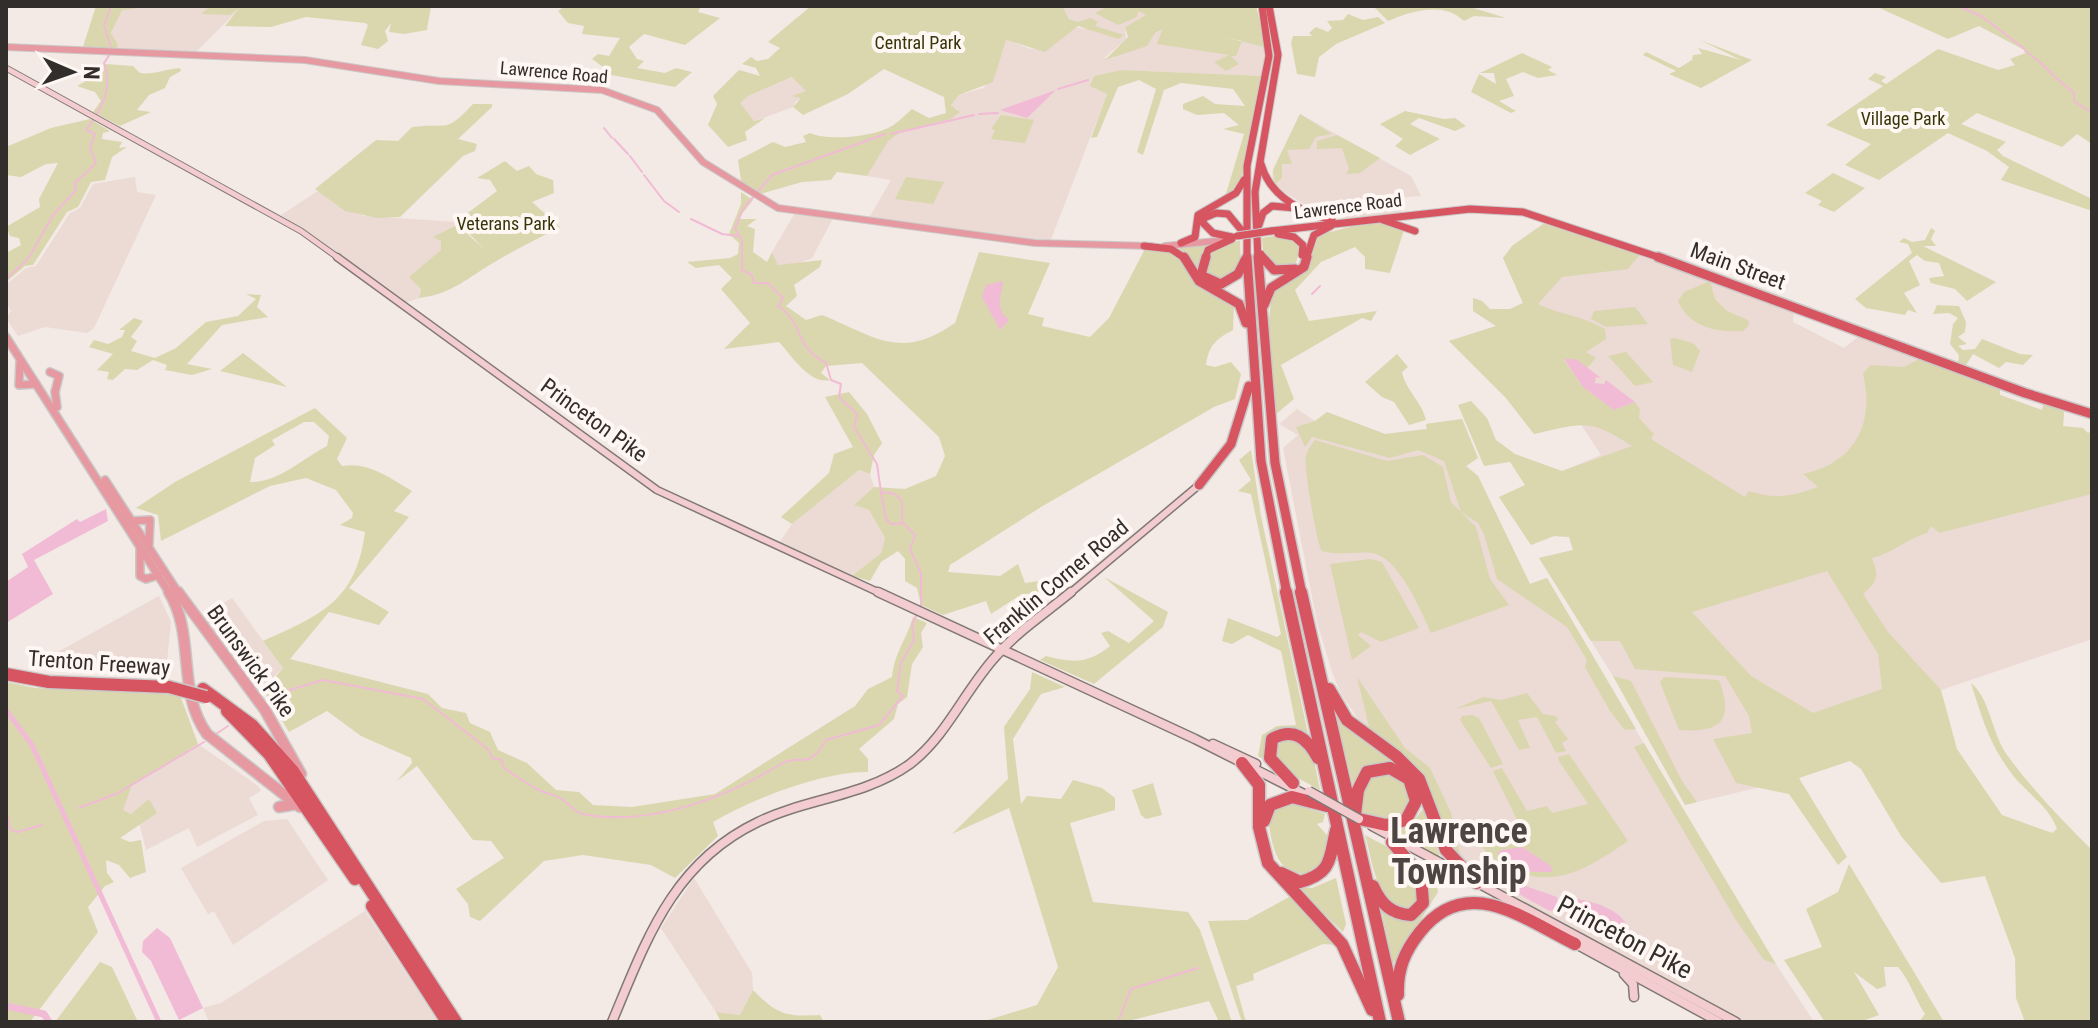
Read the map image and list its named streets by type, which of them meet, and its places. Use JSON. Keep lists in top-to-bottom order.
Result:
{
  "streets": {
    "highway": [
      "Lawrence Road",
      "Main Street",
      "Brunswick Pike",
      "Trenton Freeway"
    ],
    "main road": ["Princeton Pike", "Franklin Corner Road"]
  },
  "crossings": [
    ["Lawrence Road", "Main Street"],
    ["Princeton Pike", "Franklin Corner Road"],
    ["Brunswick Pike", "Trenton Freeway"]
  ],
  "districts": ["Lawrence Township"],
  "parks": ["Central Park", "Village Park", "Veterans Park"],
  "north": "right"
}
